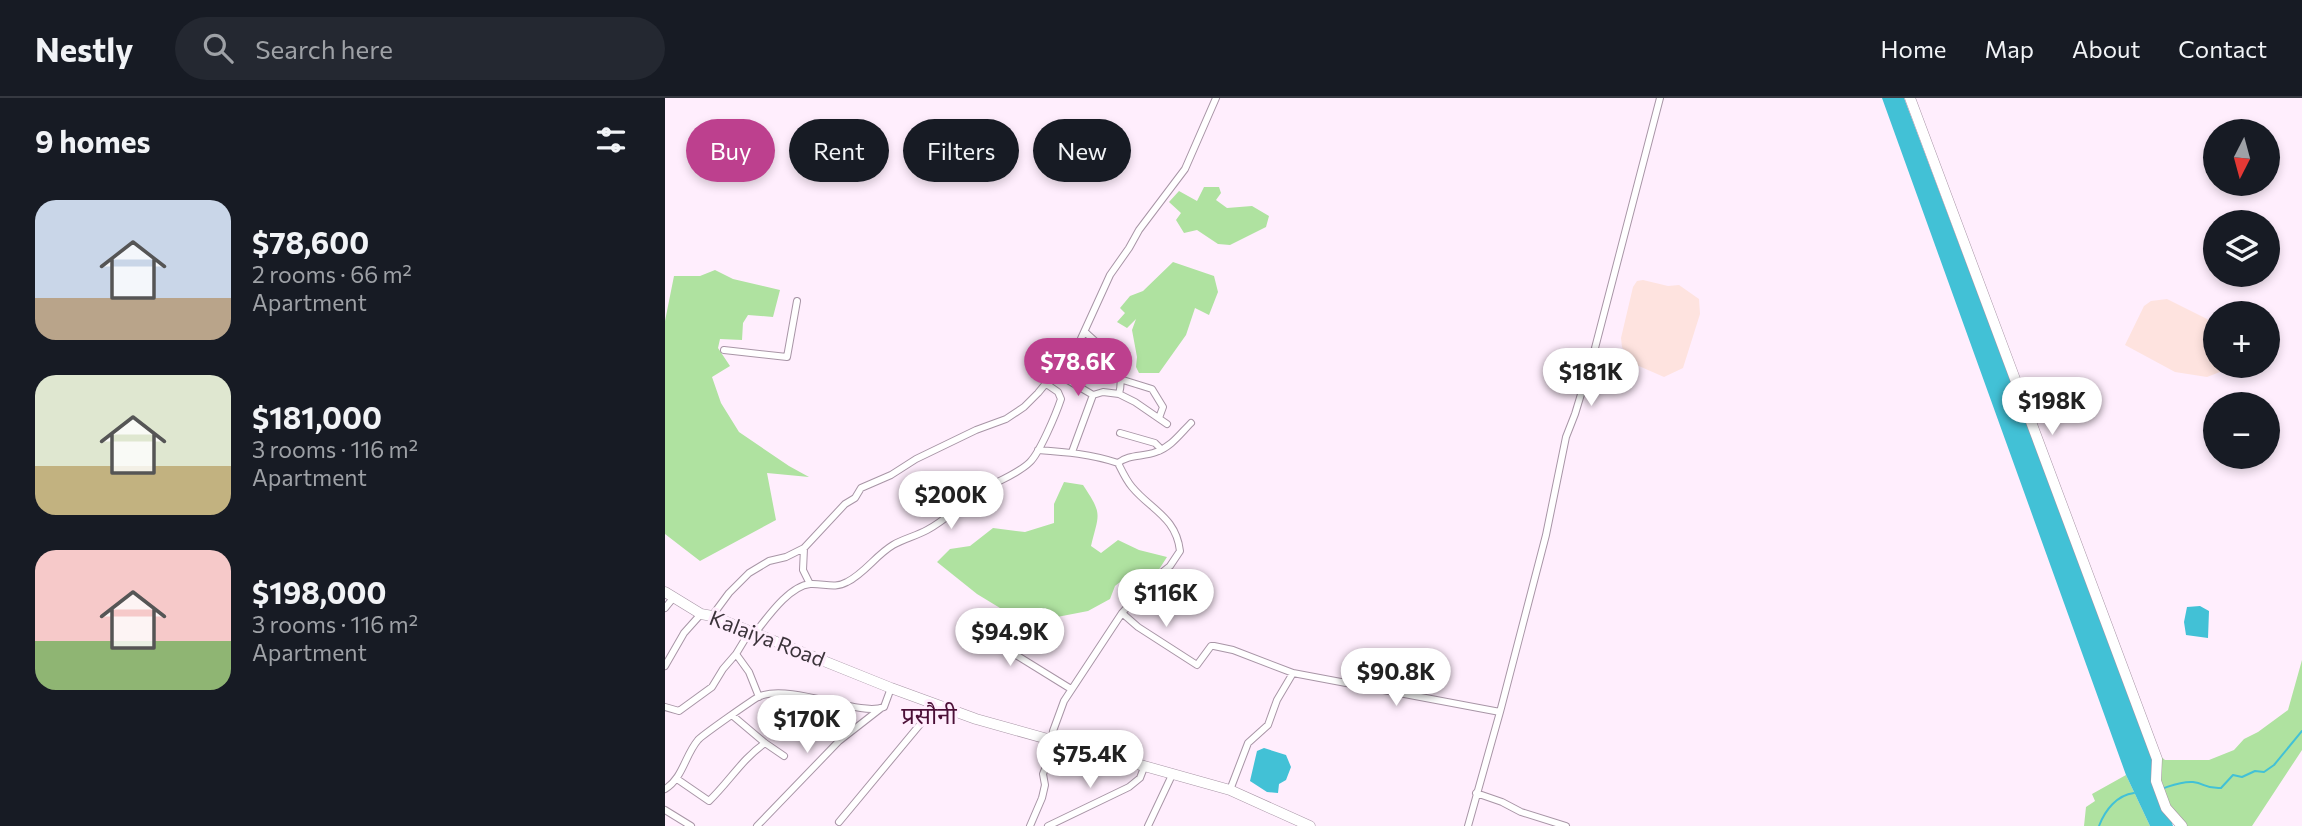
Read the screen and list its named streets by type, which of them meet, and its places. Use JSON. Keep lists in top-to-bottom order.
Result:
{
  "streets": {
    "main road": ["Kalaiya Road"]
  },
  "districts": ["प्रसौनी"],
  "north": "bottom",
  "page": {
    "header": "Nestly",
    "search": "Search here",
    "nav": [
      "Home",
      "Map",
      "About",
      "Contact"
    ],
    "heading": "9 homes",
    "map_buttons": ["+", "−"],
    "chip": [
      "Buy",
      "Rent",
      "Filters",
      "New"
    ],
    "list": [
      {
        "name": "$78,600",
        "note": "2 rooms · 66 m² · Apartment"
      },
      {
        "name": "$181,000",
        "note": "3 rooms · 116 m² · Apartment"
      },
      {
        "name": "$198,000",
        "note": "3 rooms · 116 m² · Apartment"
      }
    ],
    "price": [
      "$78.6K",
      "$181K",
      "$198K",
      "$200K",
      "$116K",
      "$94.9K",
      "$90.8K",
      "$170K",
      "$75.4K"
    ]
  }
}
